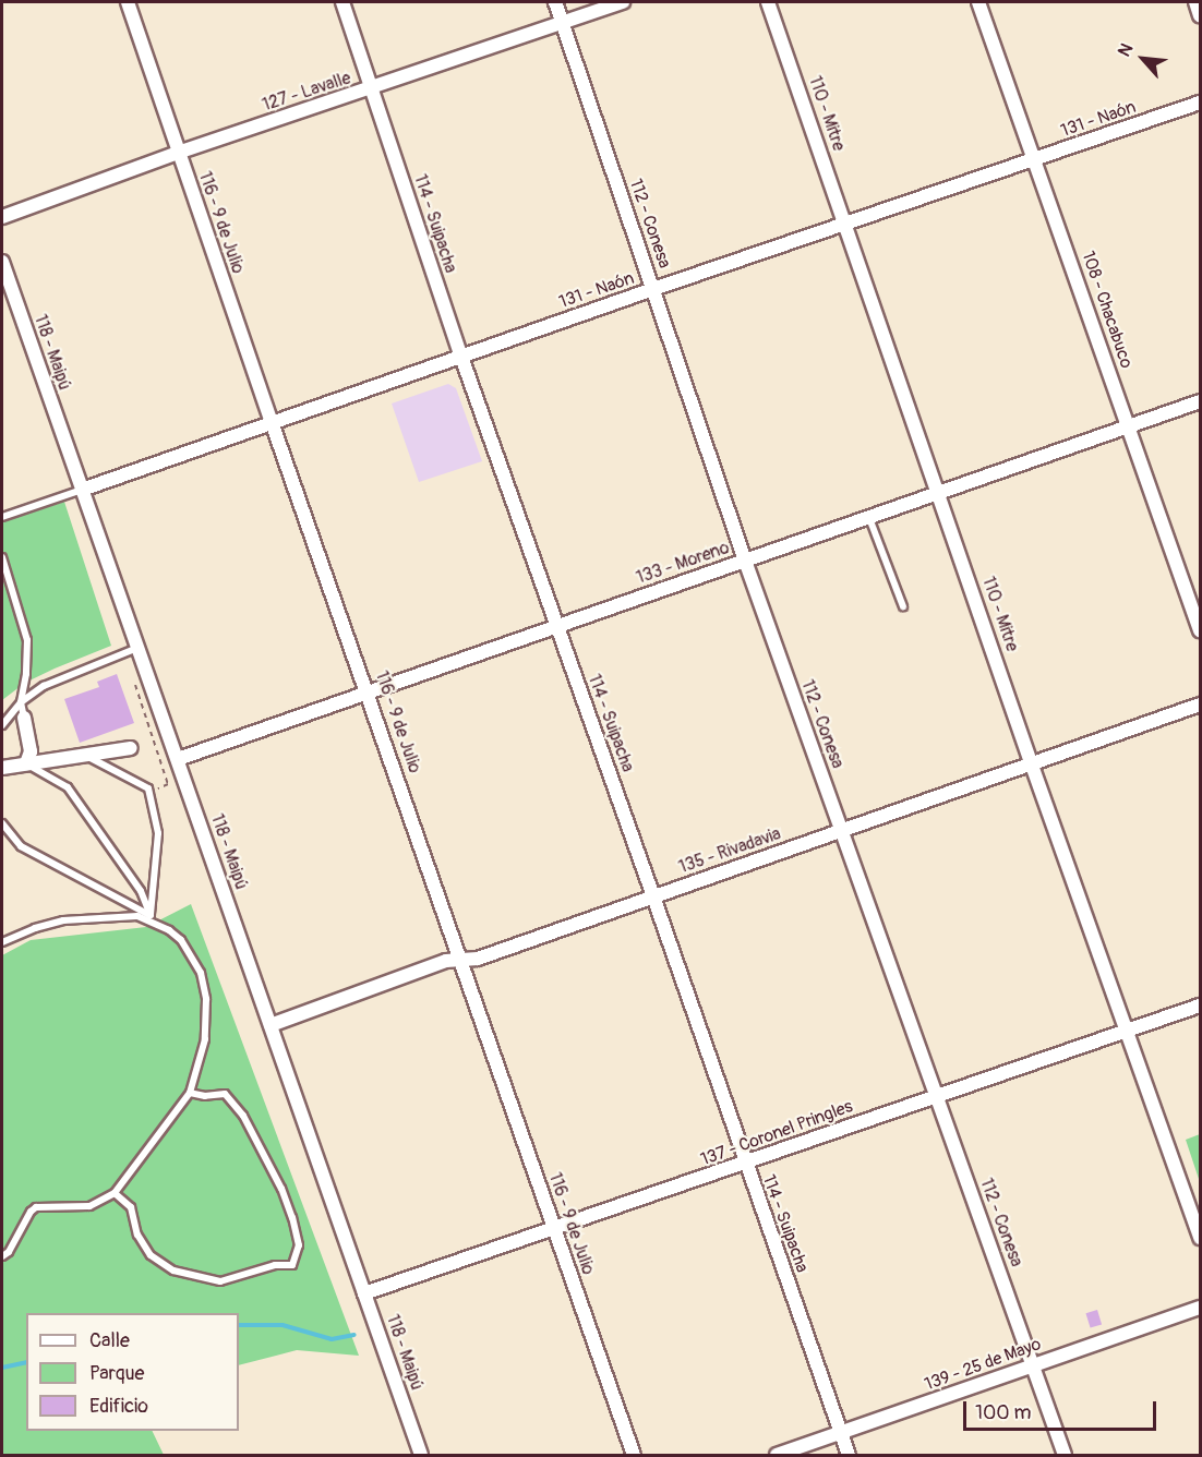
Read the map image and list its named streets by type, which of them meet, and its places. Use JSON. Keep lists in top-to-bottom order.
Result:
{
  "streets": {
    "street": [
      "127 - Lavalle",
      "110 - Mitre",
      "131 - Naón",
      "116 - 9 de Julio",
      "114 - Suipacha",
      "112 - Conesa",
      "108 - Chacabuco",
      "118 - Maipú",
      "133 - Moreno",
      "135 - Rivadavia",
      "137 - Coronel Pringles",
      "139 - 25 de Mayo"
    ]
  },
  "crossings": [
    ["127 - Lavalle", "116 - 9 de Julio"],
    ["127 - Lavalle", "114 - Suipacha"],
    ["127 - Lavalle", "112 - Conesa"],
    ["110 - Mitre", "131 - Naón"],
    ["110 - Mitre", "133 - Moreno"],
    ["110 - Mitre", "135 - Rivadavia"],
    ["110 - Mitre", "137 - Coronel Pringles"],
    ["131 - Naón", "116 - 9 de Julio"],
    ["131 - Naón", "114 - Suipacha"],
    ["131 - Naón", "112 - Conesa"],
    ["131 - Naón", "108 - Chacabuco"],
    ["131 - Naón", "118 - Maipú"],
    ["116 - 9 de Julio", "133 - Moreno"],
    ["116 - 9 de Julio", "135 - Rivadavia"],
    ["116 - 9 de Julio", "137 - Coronel Pringles"],
    ["114 - Suipacha", "133 - Moreno"],
    ["114 - Suipacha", "135 - Rivadavia"],
    ["114 - Suipacha", "137 - Coronel Pringles"],
    ["114 - Suipacha", "139 - 25 de Mayo"],
    ["112 - Conesa", "133 - Moreno"],
    ["112 - Conesa", "135 - Rivadavia"],
    ["112 - Conesa", "137 - Coronel Pringles"],
    ["112 - Conesa", "139 - 25 de Mayo"],
    ["108 - Chacabuco", "133 - Moreno"],
    ["118 - Maipú", "133 - Moreno"],
    ["118 - Maipú", "135 - Rivadavia"],
    ["118 - Maipú", "137 - Coronel Pringles"]
  ],
  "legend": ["Calle", "Parque", "Edificio"],
  "scale_bar": "100 m",
  "north": "top left"
}
